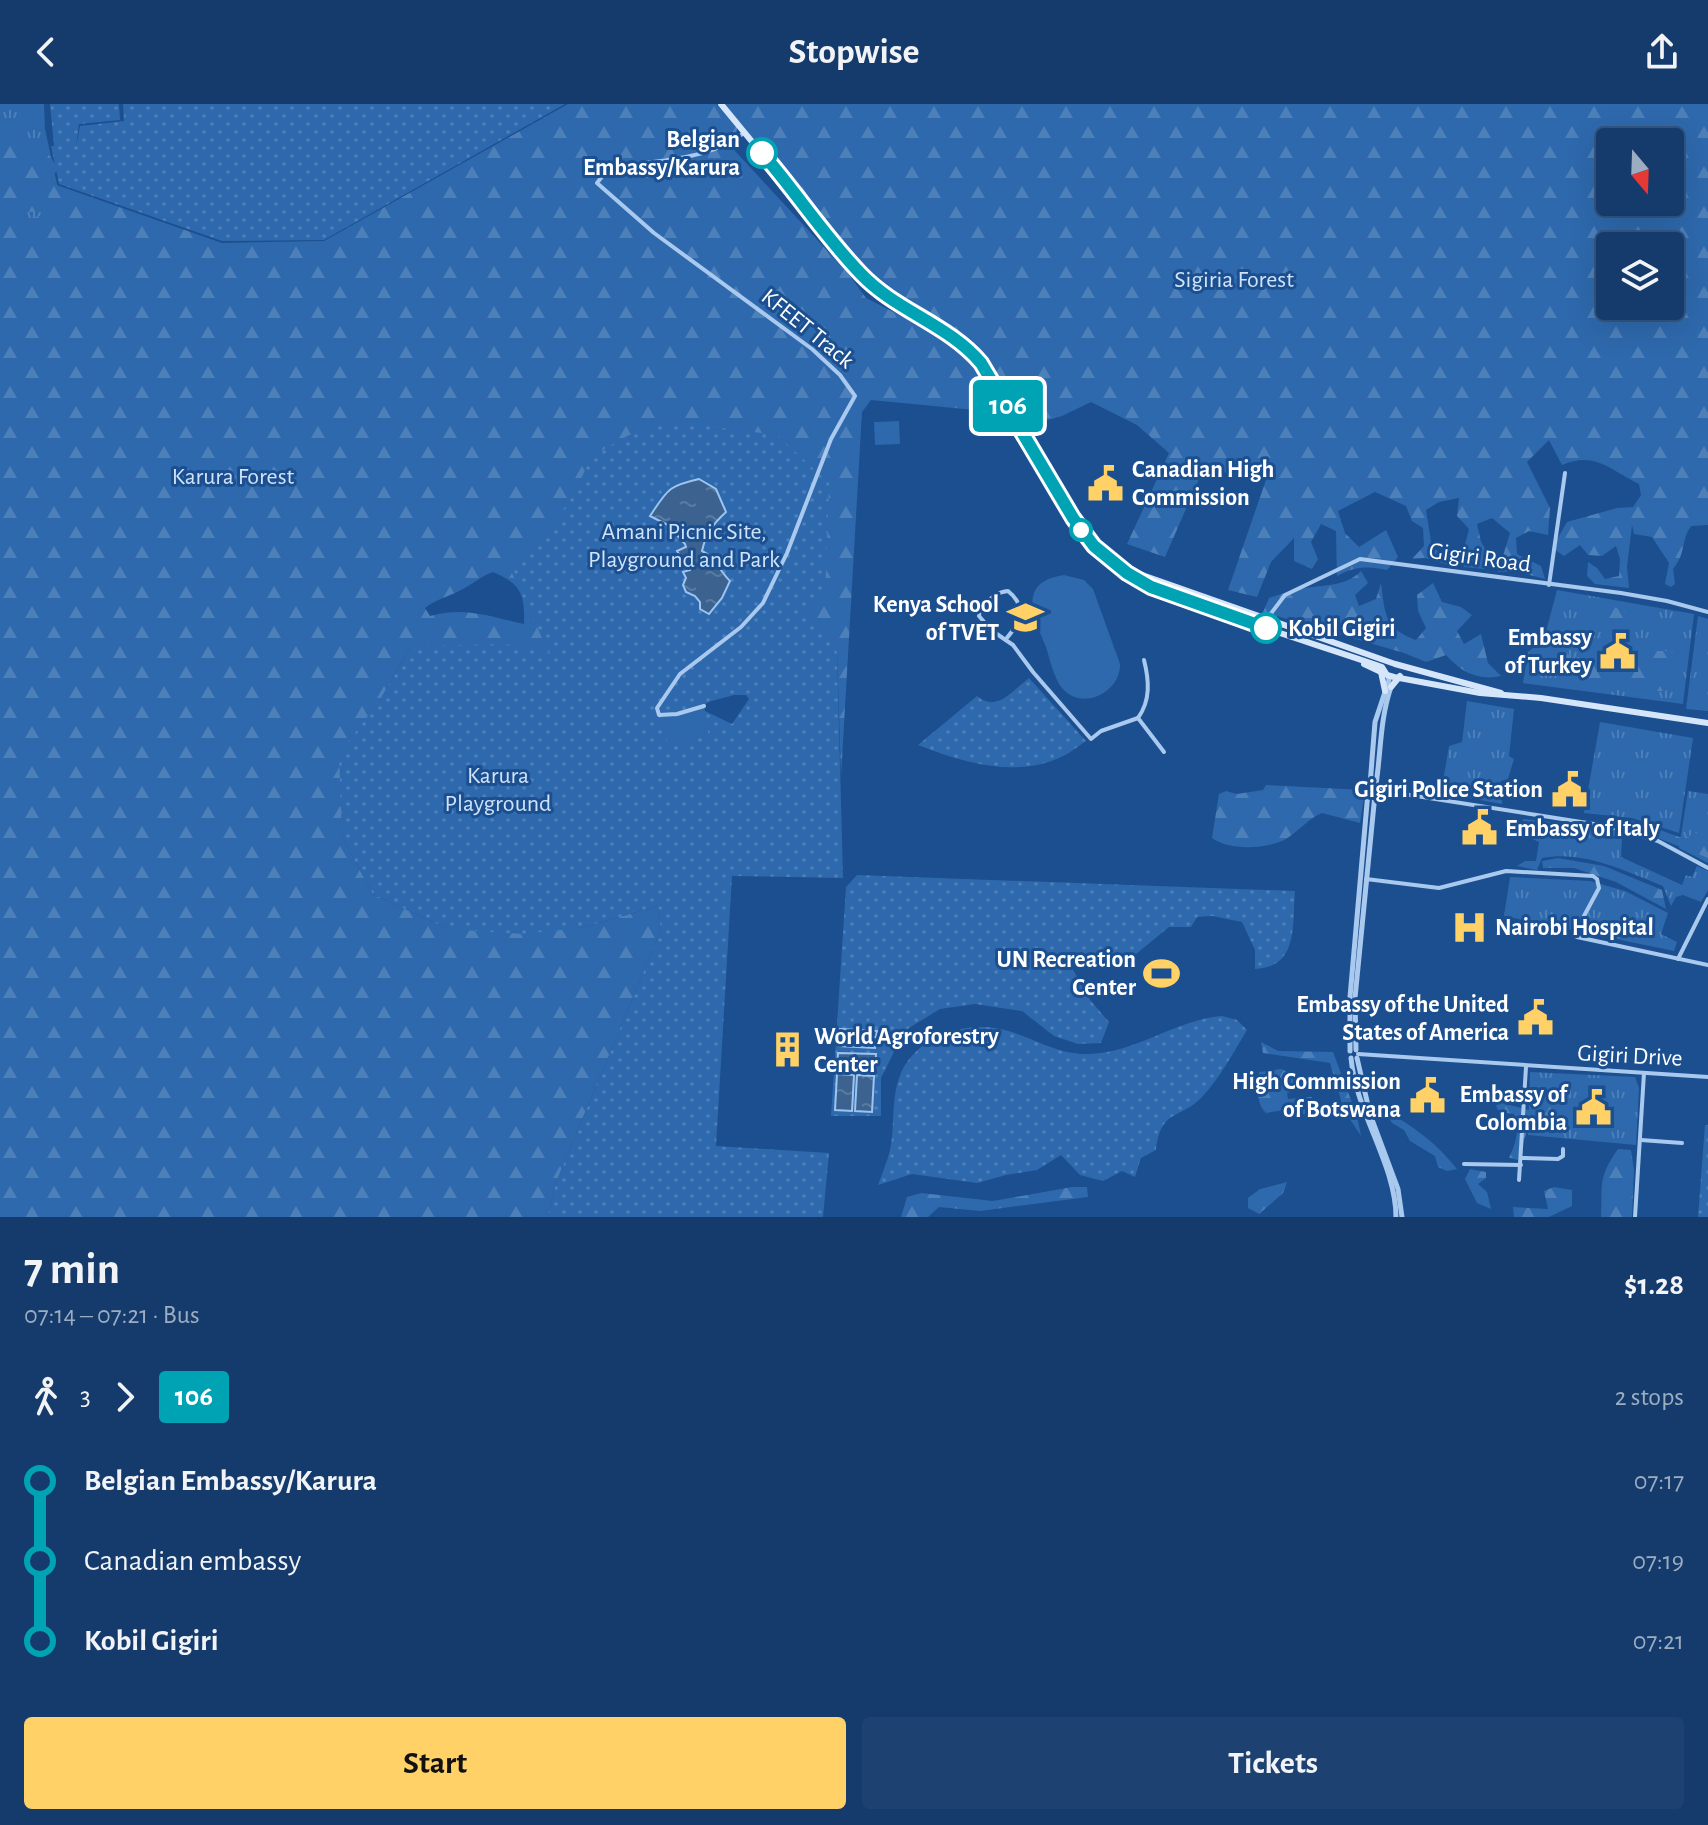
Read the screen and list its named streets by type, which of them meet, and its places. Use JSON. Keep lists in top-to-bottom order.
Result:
{
  "streets": {
    "street": ["KFEET Track", "Gigiri Road", "Gigiri Drive"]
  },
  "parks": [
    "Sigiria Forest",
    "Karura Forest",
    "Amani Picnic Site, Playground and Park",
    "Karura Playground"
  ],
  "places": {
    "other": ["Belgian Embassy/Karura", "Kobil Gigiri"],
    "public building": [
      "Canadian High Commission",
      "Embassy of Turkey",
      "Gigiri Police Station",
      "Embassy of Italy",
      "Embassy of the United States of America",
      "High Commission of Botswana",
      "Embassy of Colombia"
    ],
    "school or university": ["Kenya School of TVET"],
    "hospital": ["Nairobi Hospital"],
    "sports": ["UN Recreation Center"],
    "building": ["World Agroforestry Center"]
  },
  "lines": ["bus line 106"],
  "north": "bottom",
  "page": {
    "header": "Stopwise",
    "on_map": "106",
    "heading": ["7 min", "07:14 – 07:21 · Bus", "$1.28"],
    "legs": ["3", "106", "2 stops"],
    "list": [
      {
        "name": "Belgian Embassy/Karura",
        "value": "07:17"
      },
      {
        "name": "Canadian embassy",
        "value": "07:19"
      },
      {
        "name": "Kobil Gigiri",
        "value": "07:21"
      }
    ],
    "buttons": ["Start", "Tickets"]
  }
}
